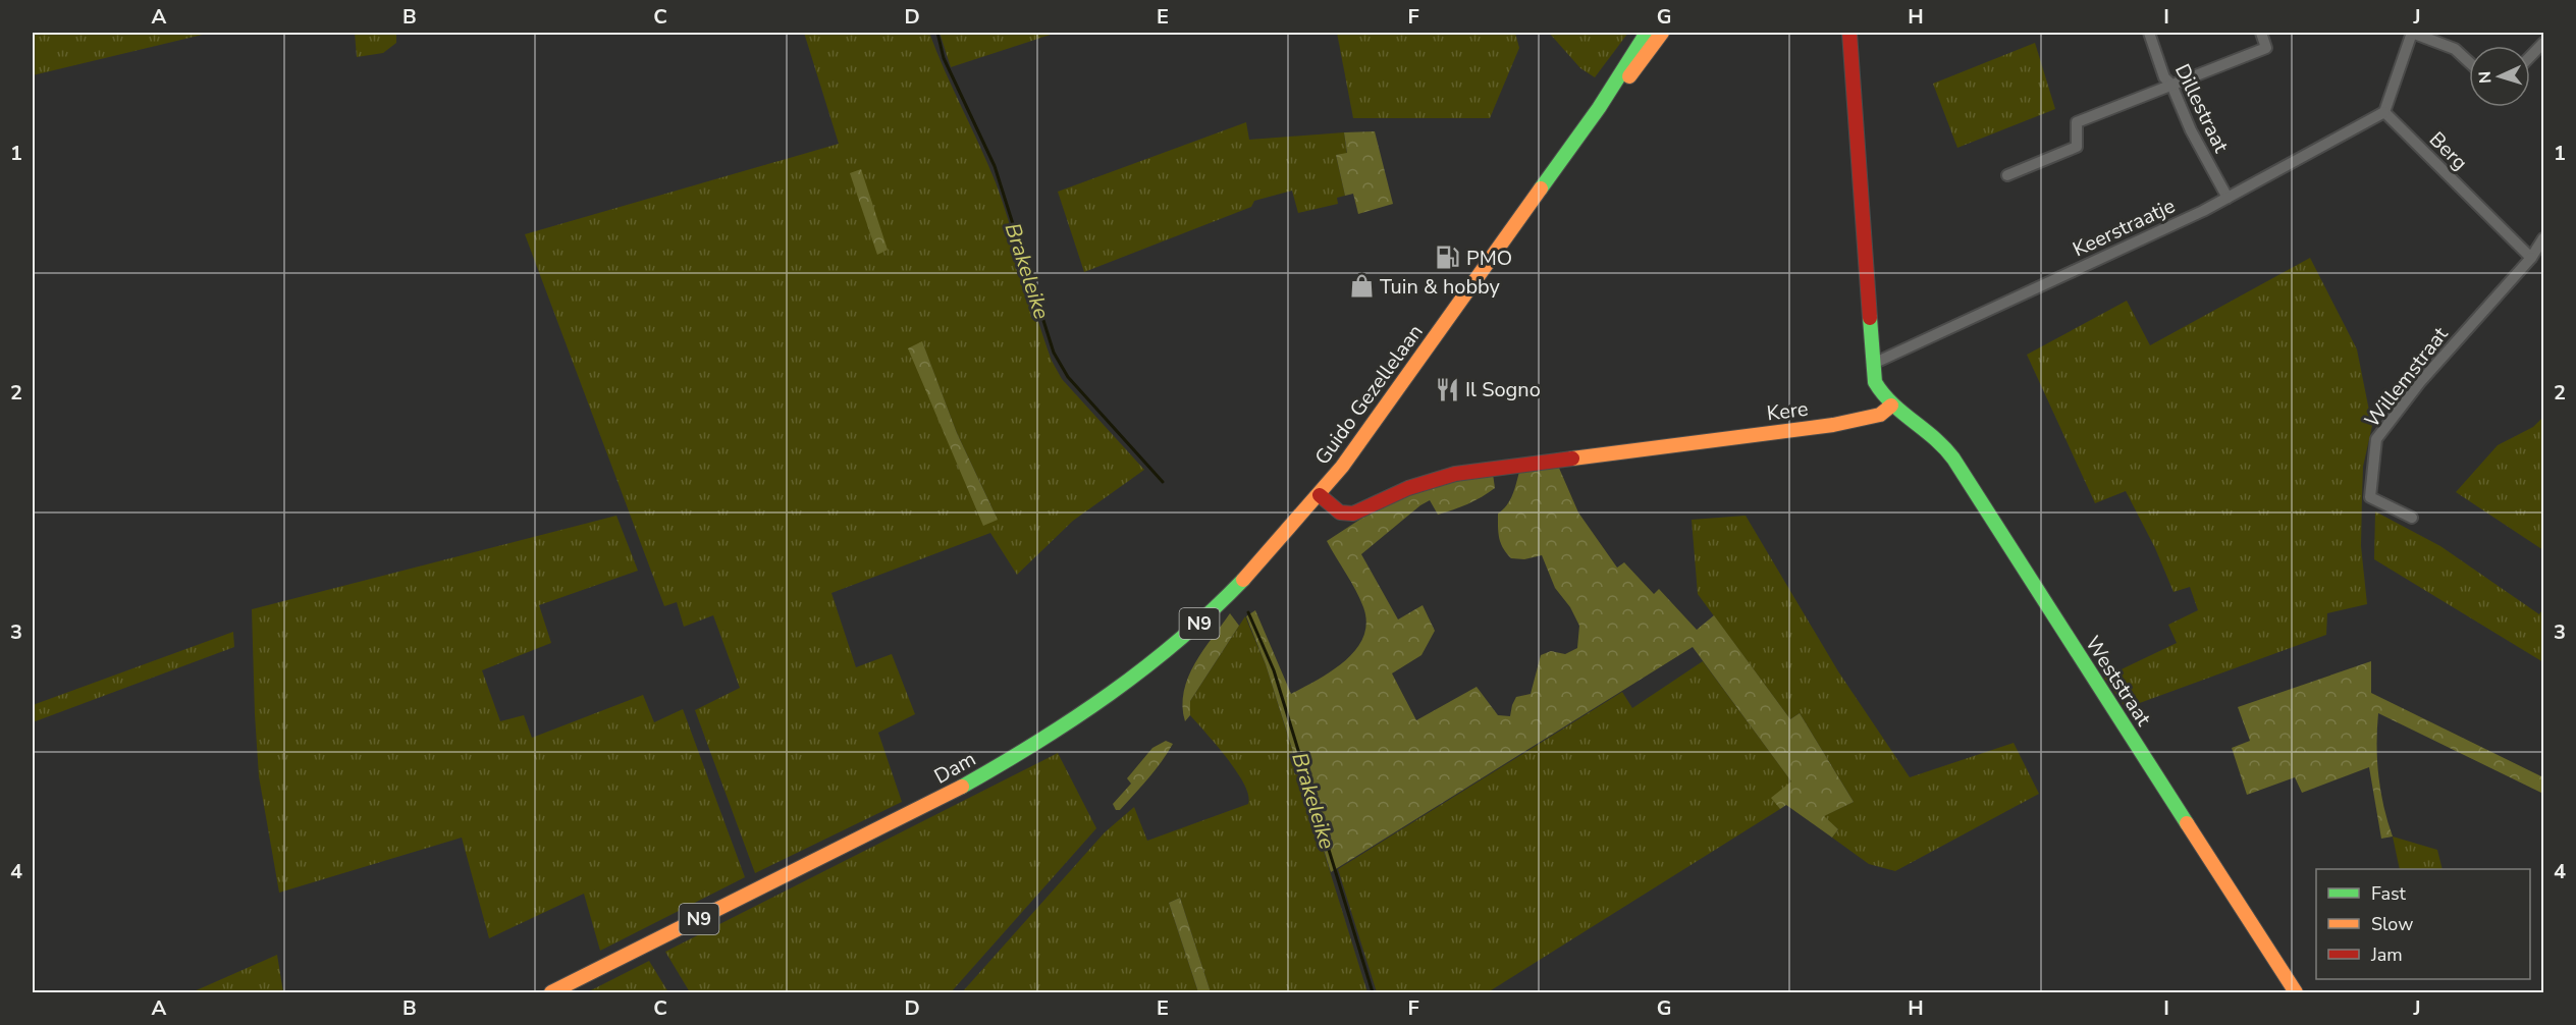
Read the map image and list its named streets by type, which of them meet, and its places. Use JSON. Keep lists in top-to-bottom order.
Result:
{
  "streets": {
    "street": [
      "Dillestraat",
      "Berg",
      "Keerstraatje",
      "Willemstraat",
      "Guido Gezellelaan",
      "Kere",
      "N9",
      "Weststraat",
      "Dam"
    ]
  },
  "crossings": [
    ["Dillestraat", "Keerstraatje"],
    ["Berg", "Keerstraatje"],
    ["Berg", "Willemstraat"],
    ["Guido Gezellelaan", "Kere"],
    ["Guido Gezellelaan", "Dam"],
    ["Kere", "Weststraat"],
    ["Kere", "Dam"]
  ],
  "water": ["Brakeleike"],
  "places": {
    "fuel station": ["PMO"],
    "shop": ["Tuin & hobby"],
    "restaurant": ["Il Sogno"]
  },
  "legend": ["Fast", "Slow", "Jam"],
  "north": "left",
  "grid": {
    "columns": [
      "A",
      "B",
      "C",
      "D",
      "E",
      "F",
      "G",
      "H",
      "I",
      "J"
    ],
    "rows": [
      "1",
      "2",
      "3",
      "4"
    ]
  }
}
